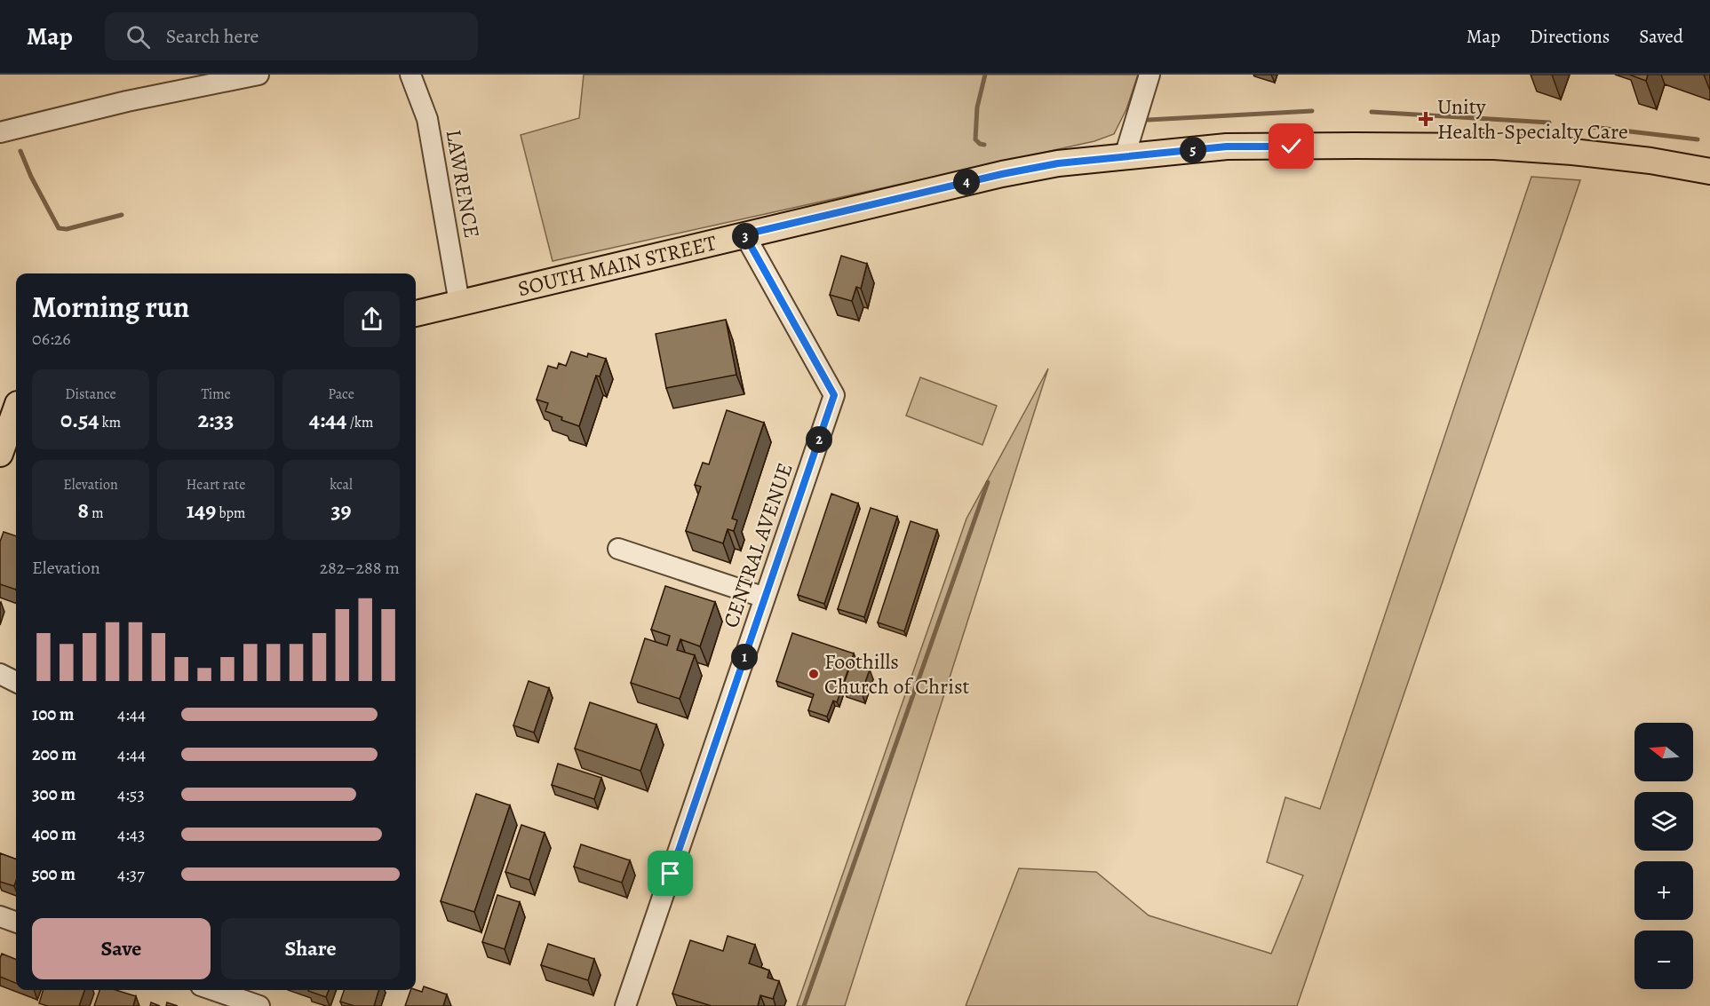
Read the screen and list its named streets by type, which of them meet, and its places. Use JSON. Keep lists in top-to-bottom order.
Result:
{
  "streets": {
    "main road": ["SOUTH MAIN STREET"],
    "street": ["LAWRENCE", "CENTRAL AVENUE"]
  },
  "crossings": [
    ["LAWRENCE", "SOUTH MAIN STREET"],
    ["SOUTH MAIN STREET", "CENTRAL AVENUE"]
  ],
  "places": {
    "health": ["Unity Health-Specialty Care"],
    "other": ["Foothills Church of Christ"]
  },
  "north": "left",
  "page": {
    "header": "Map",
    "search": "Search here",
    "nav": ["Map", "Directions", "Saved"],
    "pins": [
      "5",
      "4",
      "3",
      "2",
      "1"
    ],
    "heading": ["Morning run", "06:26"],
    "stats": [
      ["Distance", "0.54 km"],
      ["Time", "2:33"],
      ["Pace", "4:44 /km"],
      ["Elevation", "8 m"],
      ["Heart rate", "149 bpm"],
      ["kcal", "39"]
    ],
    "chart": ["Elevation", "282–288 m"],
    "list": [
      {
        "name": "100 m",
        "note": "4:44"
      },
      {
        "name": "200 m",
        "note": "4:44"
      },
      {
        "name": "300 m",
        "note": "4:53"
      },
      {
        "name": "400 m",
        "note": "4:43"
      },
      {
        "name": "500 m",
        "note": "4:37"
      }
    ],
    "map_buttons": ["+", "−"],
    "buttons": ["Save", "Share"]
  }
}
